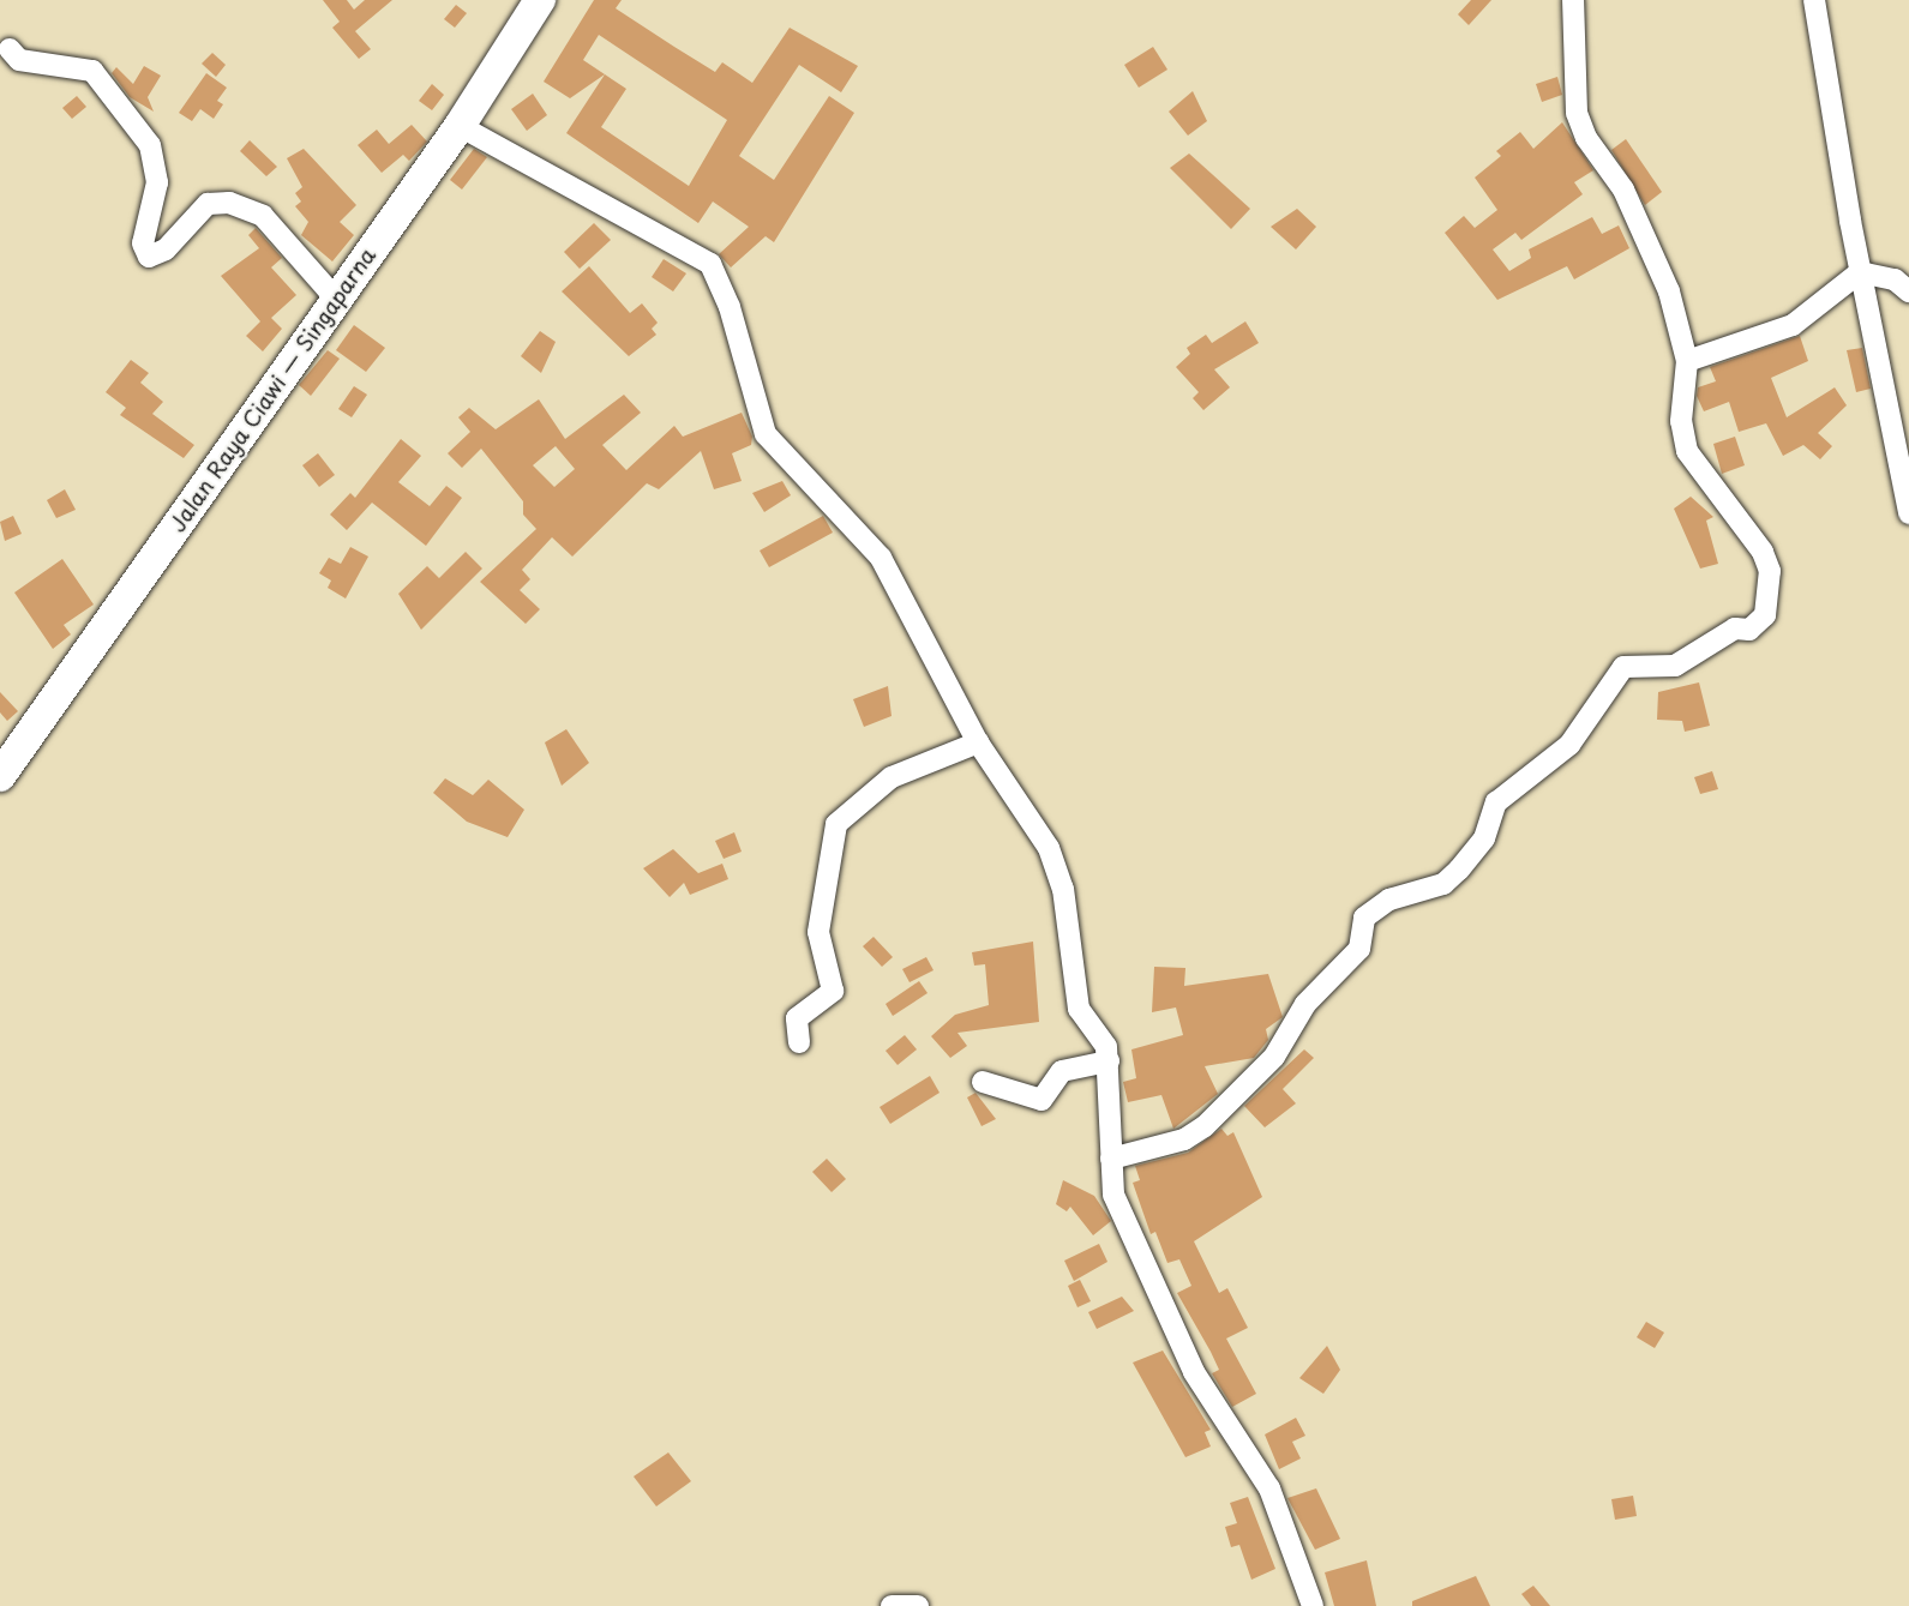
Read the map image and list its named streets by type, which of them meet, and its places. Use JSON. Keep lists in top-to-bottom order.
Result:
{
  "streets": {
    "main road": ["Jalan Raya Ciawi — Singaparna"]
  }
}
